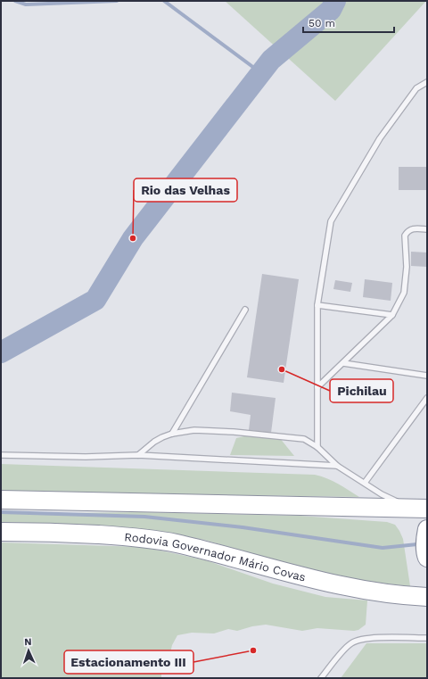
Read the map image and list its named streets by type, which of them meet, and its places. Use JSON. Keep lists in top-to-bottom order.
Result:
{
  "streets": {
    "highway": ["Rodovia Governador Mário Covas"]
  },
  "places": ["Rio das Velhas", "Pichilau", "Estacionamento III"],
  "scale_bar": "50 m",
  "north": "top"
}
